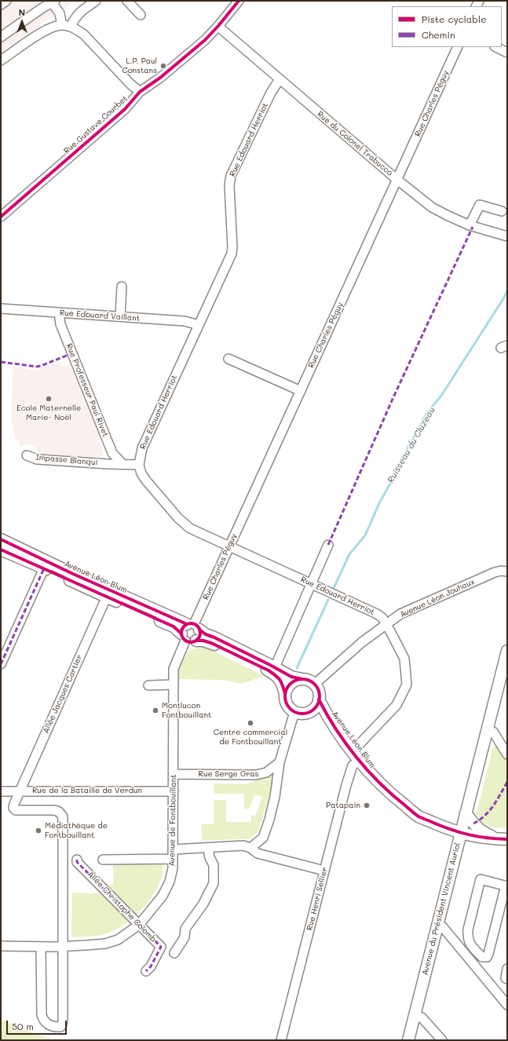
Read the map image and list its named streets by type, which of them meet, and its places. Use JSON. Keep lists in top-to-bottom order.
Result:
{
  "streets": {
    "main road": ["Avenue Léon Blum", "Avenue du Président Vincent Auriol"],
    "street": [
      "Rue Charles Péguy",
      "Rue Gustave Courbet",
      "Rue Edouard Herriot",
      "Rue du Colonel Trabucco",
      "Rue Edouard Vaillant",
      "Rue Professeur Paul Rivet",
      "Impasse Blanqui",
      "Avenue Léon Jouhaux",
      "Allée Jacques Cartier",
      "Rue Serge Gras",
      "Rue de la Bataille de Verdun",
      "Avenue de Fontbouillant",
      "Rue Henri Sellier",
      "Allée Christophe Colomb"
    ]
  },
  "crossings": [
    ["Rue Charles Péguy", "Rue Edouard Herriot"],
    ["Rue Charles Péguy", "Rue du Colonel Trabucco"],
    ["Rue Charles Péguy", "Avenue Léon Blum"],
    ["Rue Charles Péguy", "Avenue de Fontbouillant"],
    ["Rue Gustave Courbet", "Rue du Colonel Trabucco"],
    ["Rue Edouard Herriot", "Rue du Colonel Trabucco"],
    ["Rue Edouard Herriot", "Rue Edouard Vaillant"],
    ["Rue Edouard Herriot", "Impasse Blanqui"],
    ["Rue Edouard Herriot", "Avenue Léon Blum"],
    ["Rue Edouard Herriot", "Avenue Léon Jouhaux"],
    ["Rue Edouard Herriot", "Rue Henri Sellier"],
    ["Rue Edouard Vaillant", "Rue Professeur Paul Rivet"],
    ["Rue Professeur Paul Rivet", "Impasse Blanqui"],
    ["Avenue Léon Blum", "Avenue Léon Jouhaux"],
    ["Avenue Léon Blum", "Allée Jacques Cartier"],
    ["Avenue Léon Blum", "Avenue de Fontbouillant"],
    ["Avenue Léon Blum", "Rue Henri Sellier"],
    ["Avenue Léon Blum", "Avenue du Président Vincent Auriol"],
    ["Allée Jacques Cartier", "Rue de la Bataille de Verdun"],
    ["Allée Jacques Cartier", "Avenue de Fontbouillant"],
    ["Rue Serge Gras", "Avenue de Fontbouillant"],
    ["Rue de la Bataille de Verdun", "Avenue de Fontbouillant"],
    ["Avenue de Fontbouillant", "Allée Christophe Colomb"]
  ],
  "water": ["Ruisseau du Cluzeau"],
  "places": [
    "L.P. Paul Constans",
    "Ecole Maternelle Marie- Noël",
    "Montlucon Fontbouillant",
    "Centre commercial de Fontbouillant",
    "Patapain",
    "Médiathèque de Fontbouillant"
  ],
  "legend": ["Piste cyclable", "Chemin"],
  "scale_bar": "50 m",
  "north": "top"
}
